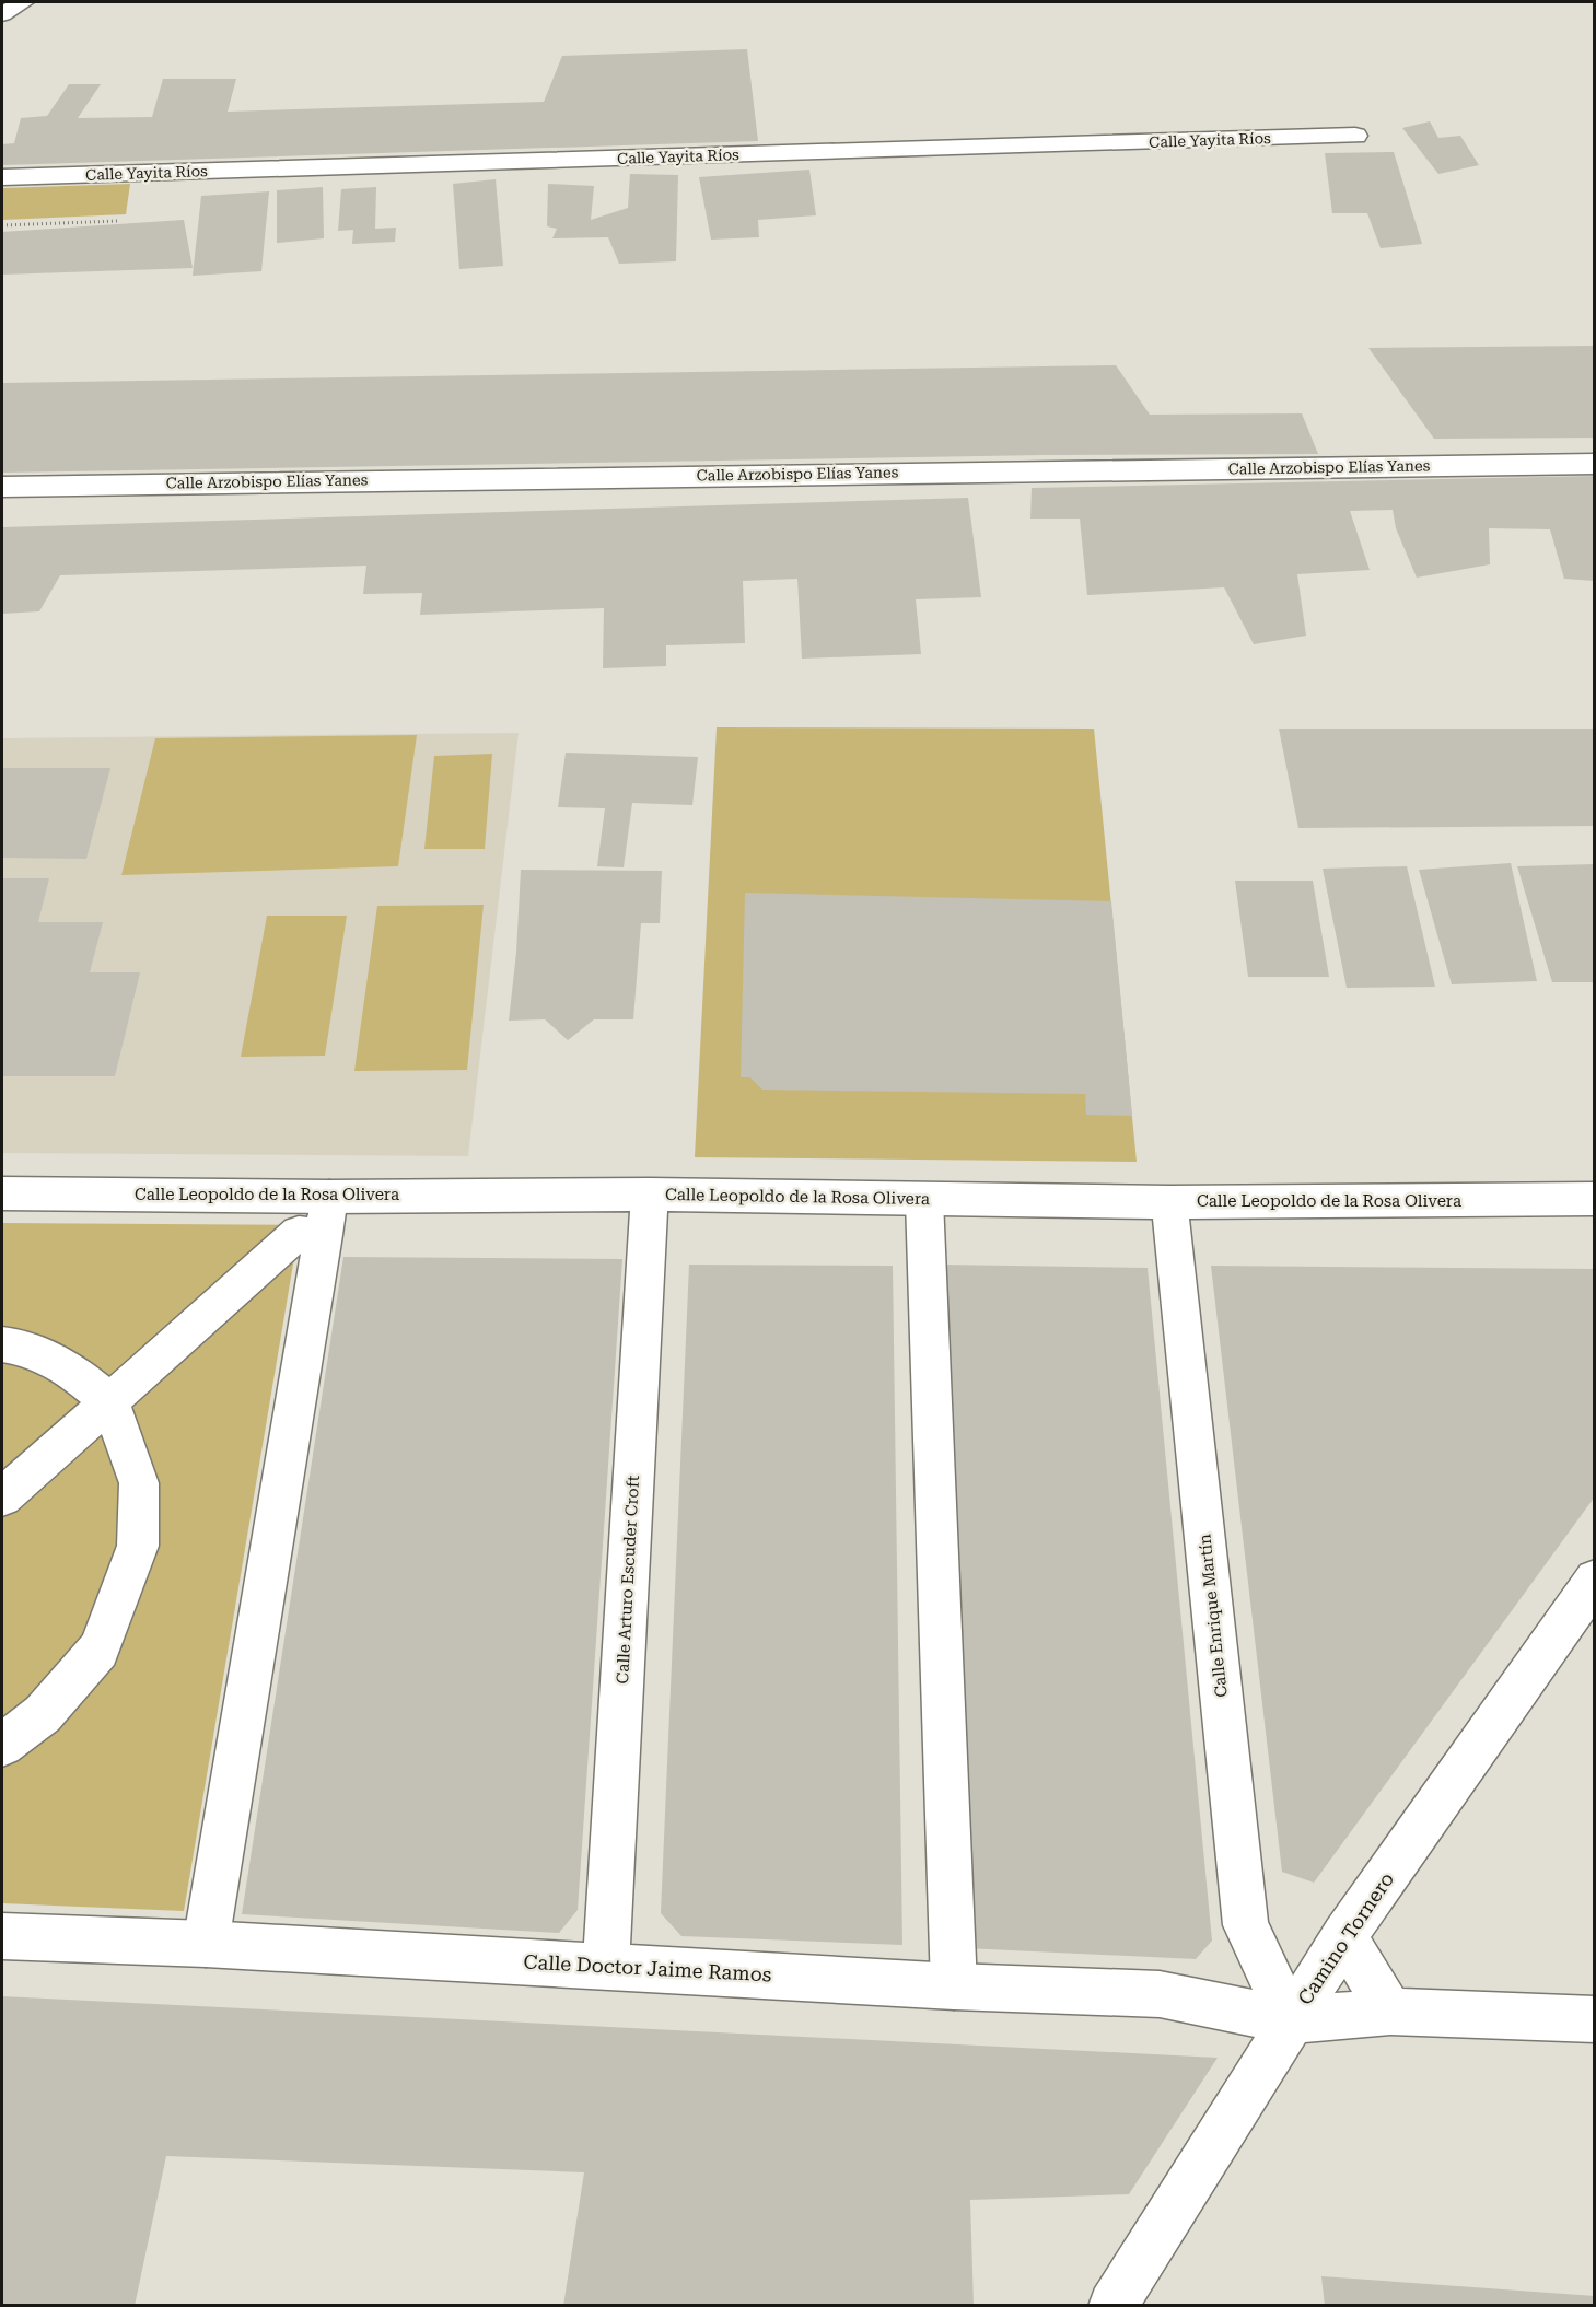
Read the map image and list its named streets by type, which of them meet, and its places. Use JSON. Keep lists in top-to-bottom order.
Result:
{
  "streets": {
    "street": [
      "Calle Yayita Ríos",
      "Calle Arzobispo Elías Yanes",
      "Calle Leopoldo de la Rosa Olivera",
      "Calle Arturo Escuder Croft",
      "Calle Enrique Martín",
      "Camino Tornero",
      "Calle Doctor Jaime Ramos"
    ]
  },
  "crossings": [
    ["Calle Leopoldo de la Rosa Olivera", "Calle Arturo Escuder Croft"],
    ["Calle Leopoldo de la Rosa Olivera", "Calle Enrique Martín"],
    ["Calle Arturo Escuder Croft", "Calle Doctor Jaime Ramos"],
    ["Calle Enrique Martín", "Camino Tornero"],
    ["Calle Enrique Martín", "Calle Doctor Jaime Ramos"],
    ["Camino Tornero", "Calle Doctor Jaime Ramos"]
  ]
}
